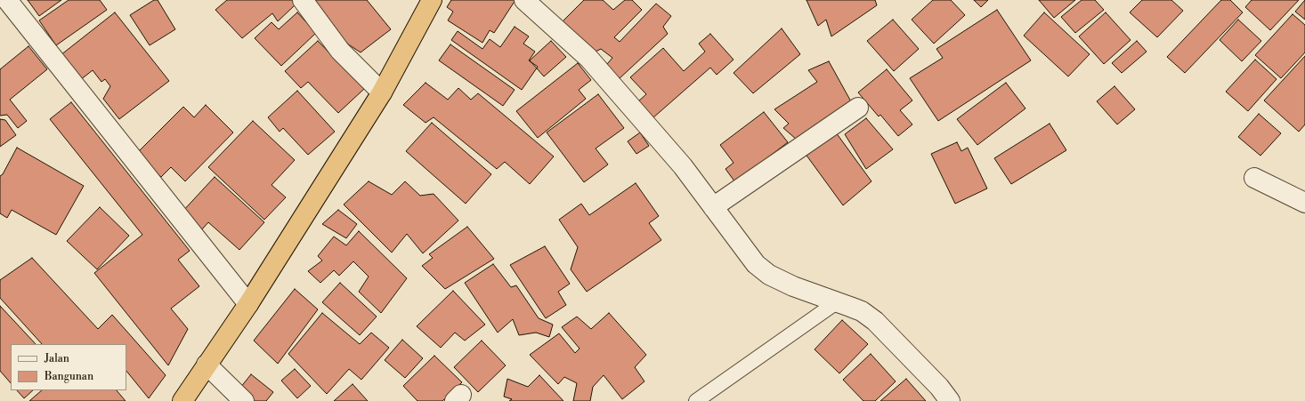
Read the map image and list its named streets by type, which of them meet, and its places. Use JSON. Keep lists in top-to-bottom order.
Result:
{
  "legend": ["Jalan", "Bangunan"]
}
